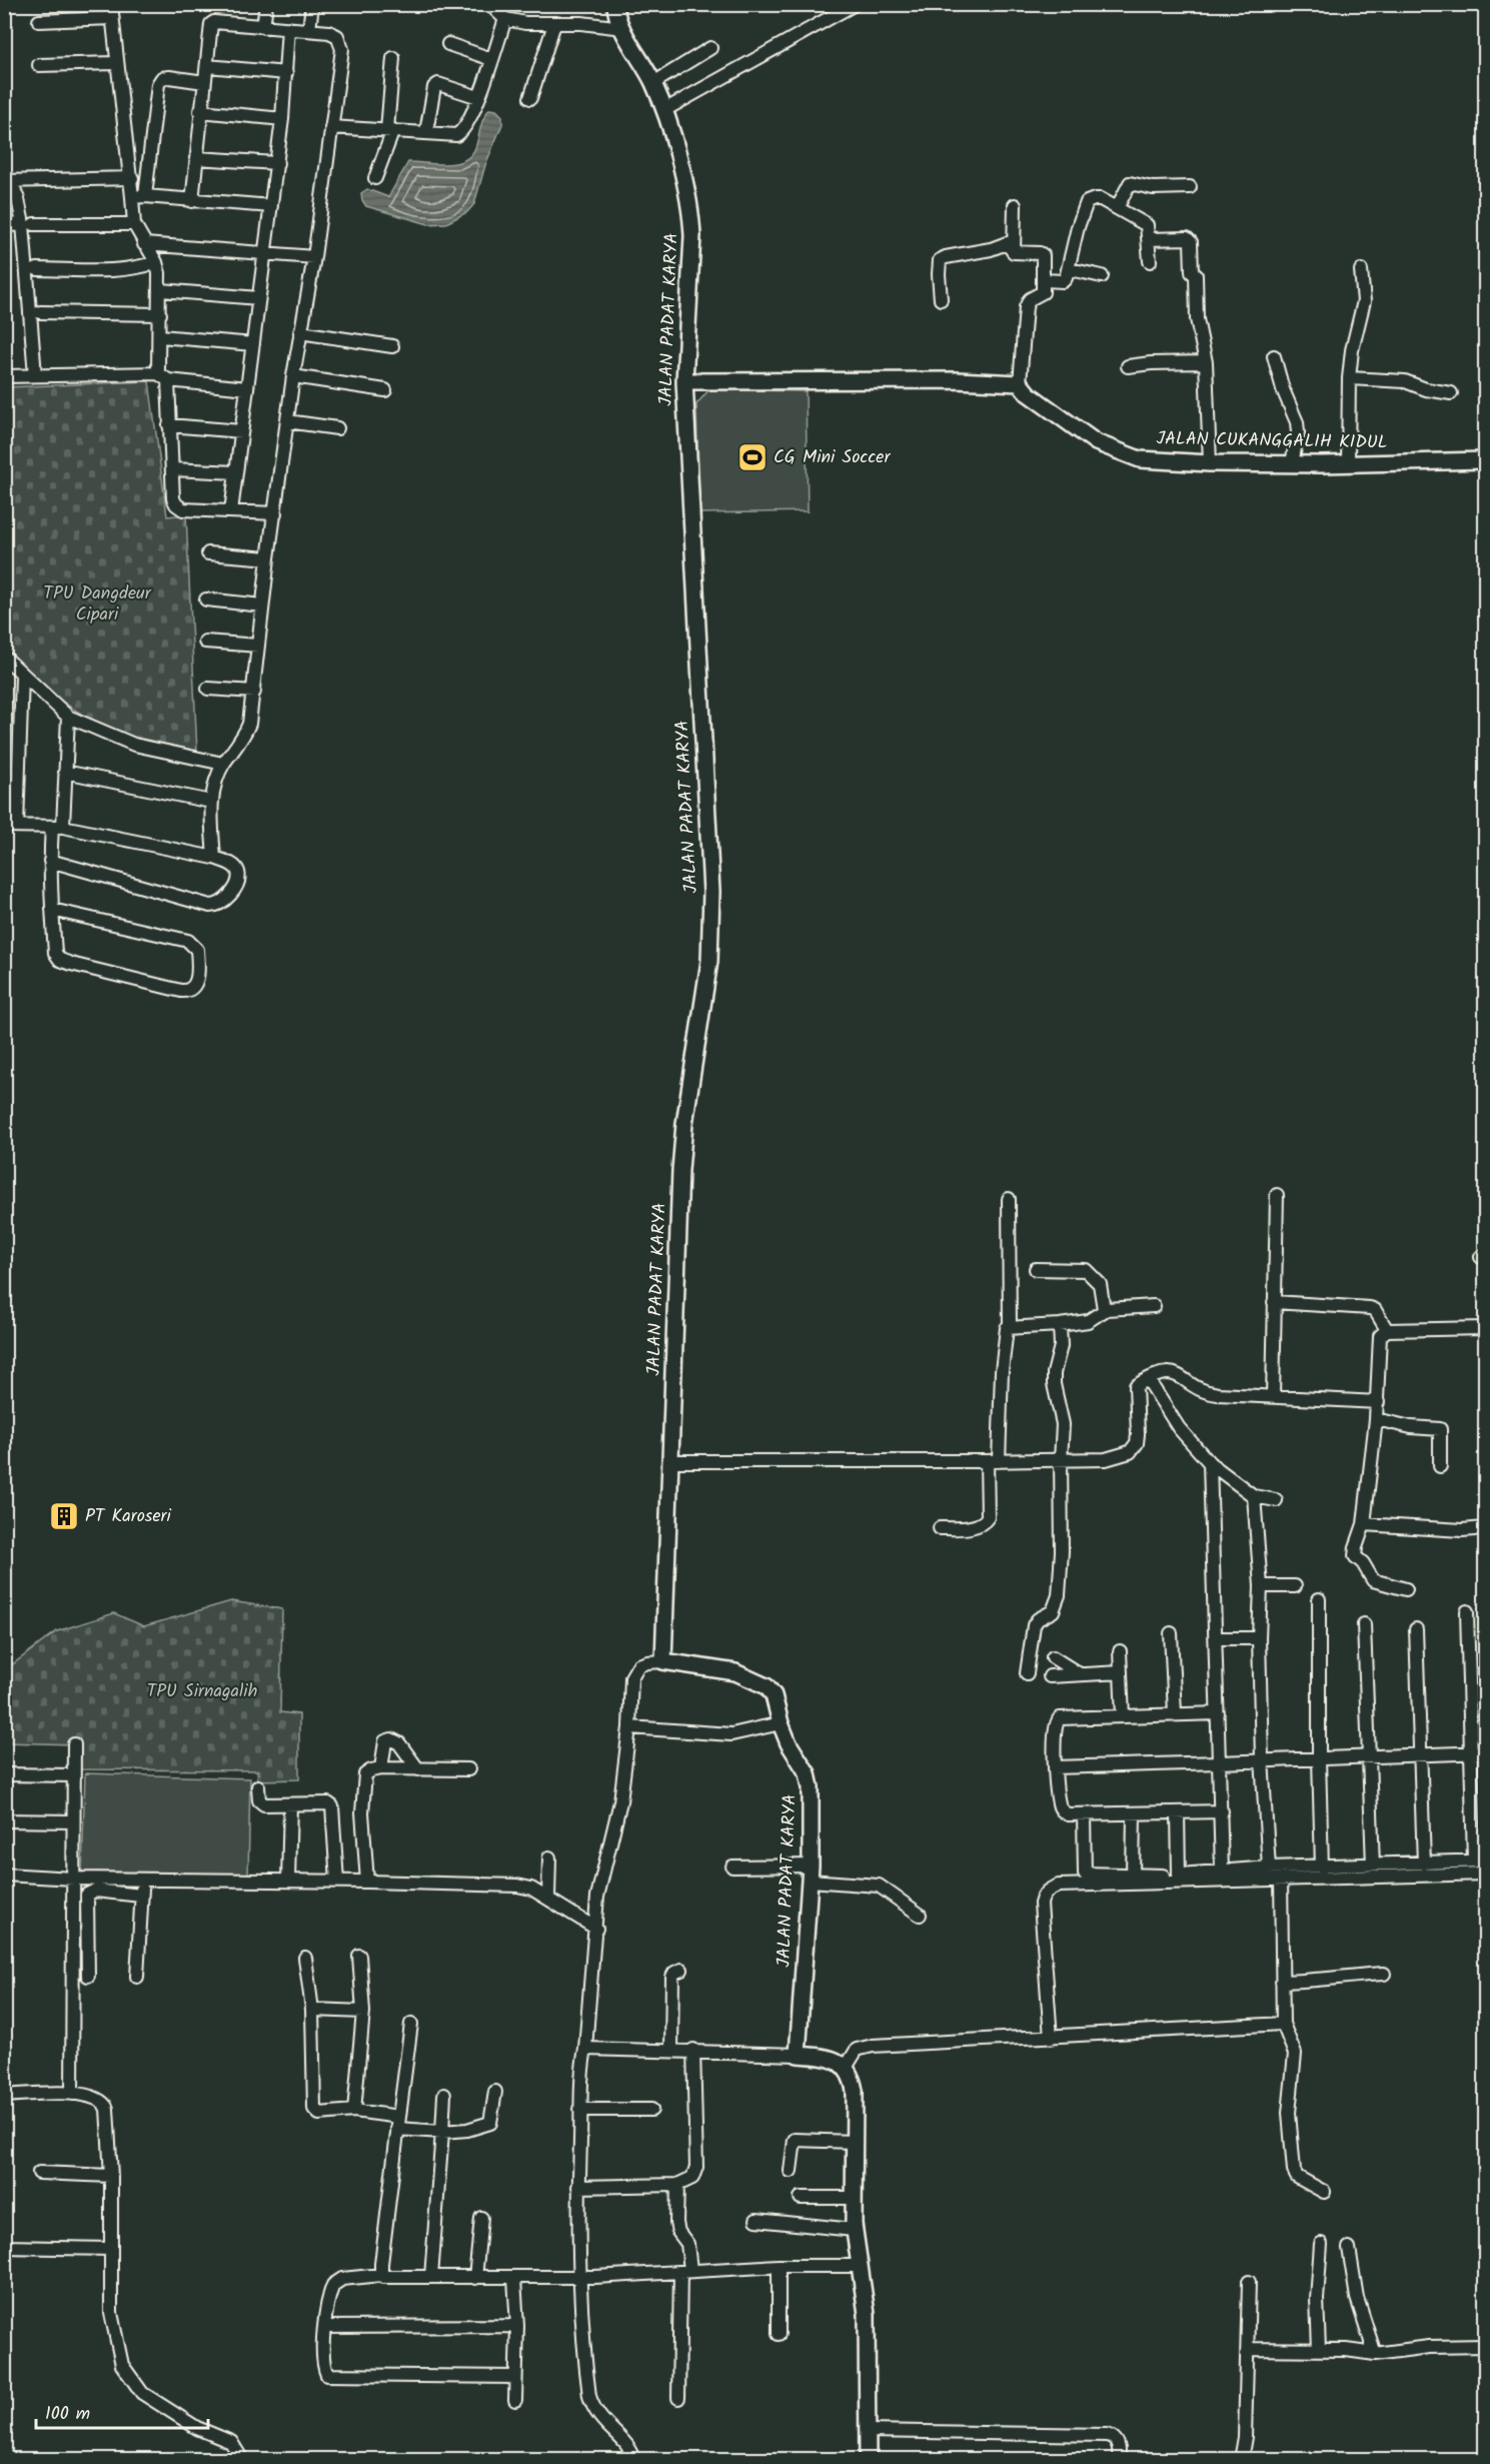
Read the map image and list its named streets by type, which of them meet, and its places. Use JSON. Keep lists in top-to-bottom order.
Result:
{
  "streets": {
    "street": ["JALAN PADAT KARYA", "JALAN CUKANGGALIH KIDUL"]
  },
  "parks": ["TPU Dangdeur Cipari", "TPU Sirnagalih"],
  "places": {
    "sports": ["CG Mini Soccer"],
    "building": ["PT Karoseri"]
  },
  "scale_bar": "100 m"
}
